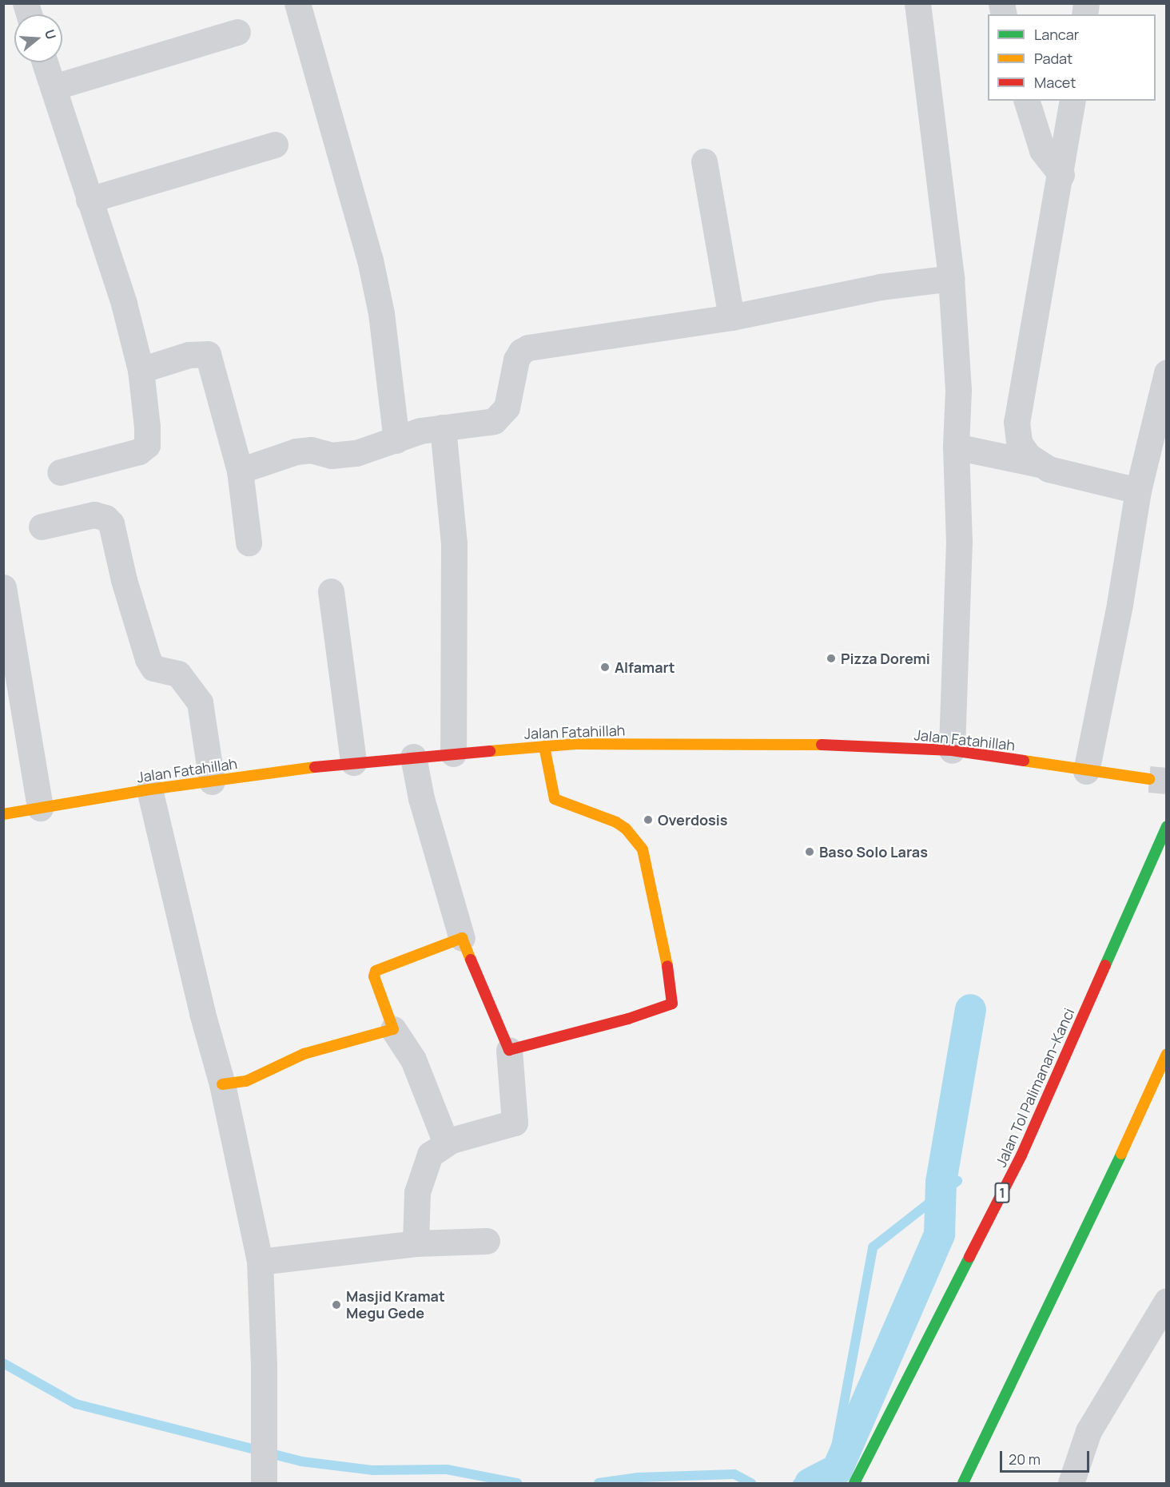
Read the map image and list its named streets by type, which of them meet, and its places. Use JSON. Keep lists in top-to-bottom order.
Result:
{
  "streets": {
    "main road": ["Jalan Fatahillah", "Jalan Tol Palimanan–Kanci", "1"]
  },
  "places": [
    "Pizza Doremi",
    "Alfamart",
    "Overdosis",
    "Baso Solo Laras",
    "Masjid Kramat Megu Gede"
  ],
  "legend": ["Lancar", "Padat", "Macet"],
  "scale_bar": "20 m",
  "north": "right"
}
